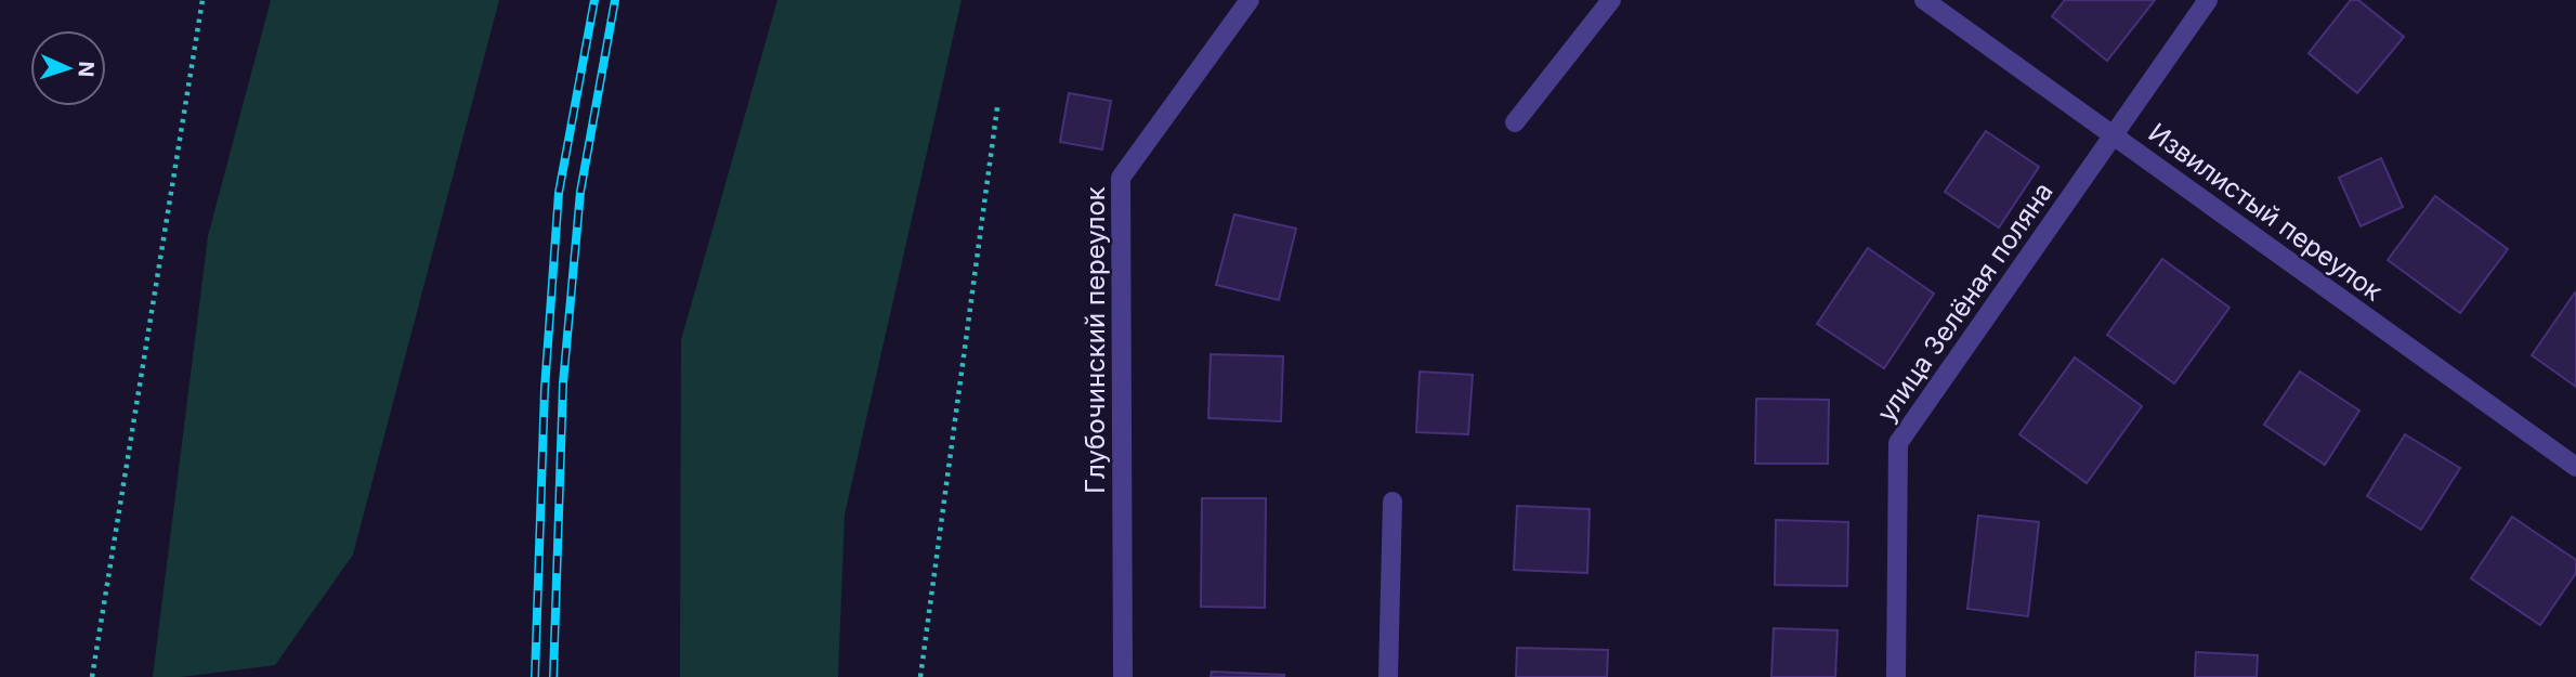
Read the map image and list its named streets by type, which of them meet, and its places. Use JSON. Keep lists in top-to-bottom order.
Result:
{
  "streets": {
    "street": ["Извилистый переулок", "улица Зелёная поляна", "Глубочинский переулок"]
  },
  "crossings": [
    ["Извилистый переулок", "улица Зелёная поляна"]
  ],
  "north": "right"
}
